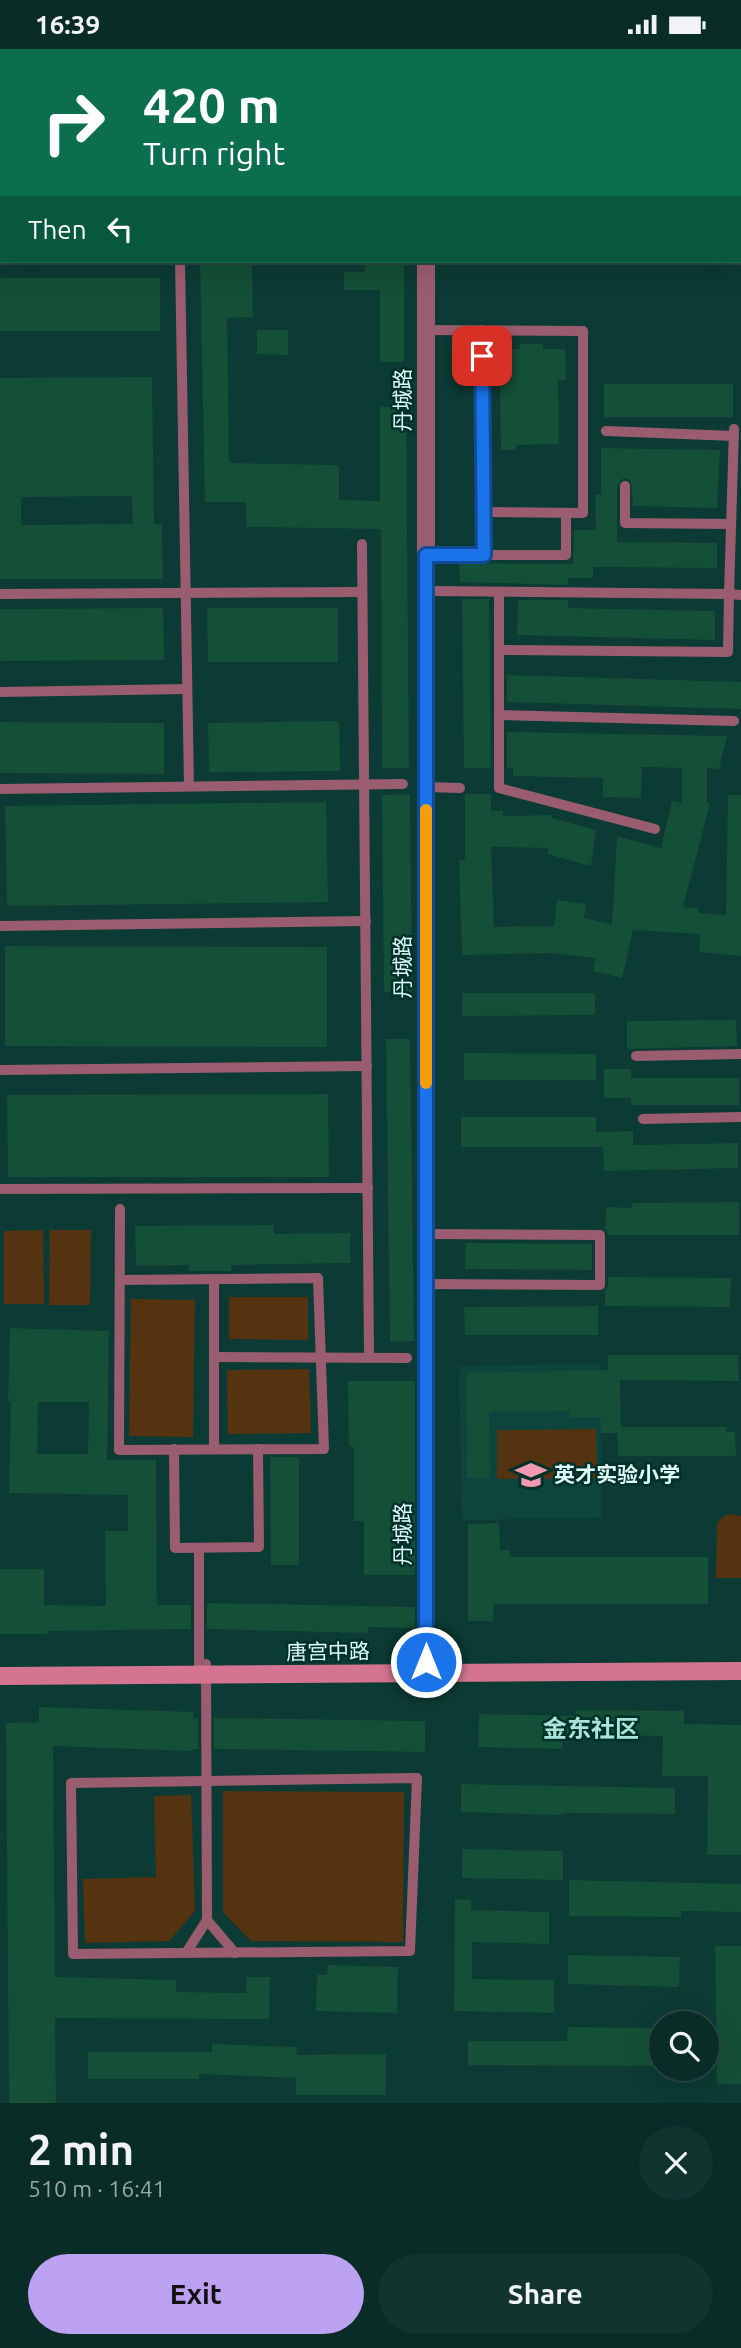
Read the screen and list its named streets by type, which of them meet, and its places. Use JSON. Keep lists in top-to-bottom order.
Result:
{
  "streets": {
    "main road": ["唐宫中路"],
    "street": ["丹城路"]
  },
  "crossings": [
    ["丹城路", "唐宫中路"]
  ],
  "districts": ["金东社区"],
  "places": {
    "school or university": ["英才实验小学"]
  },
  "page": {
    "status": "16:39",
    "turn": ["420 m", "Turn right"],
    "then": "Then",
    "heading": ["2 min", "510 m · 16:41"],
    "buttons": ["Exit", "Share"]
  }
}
